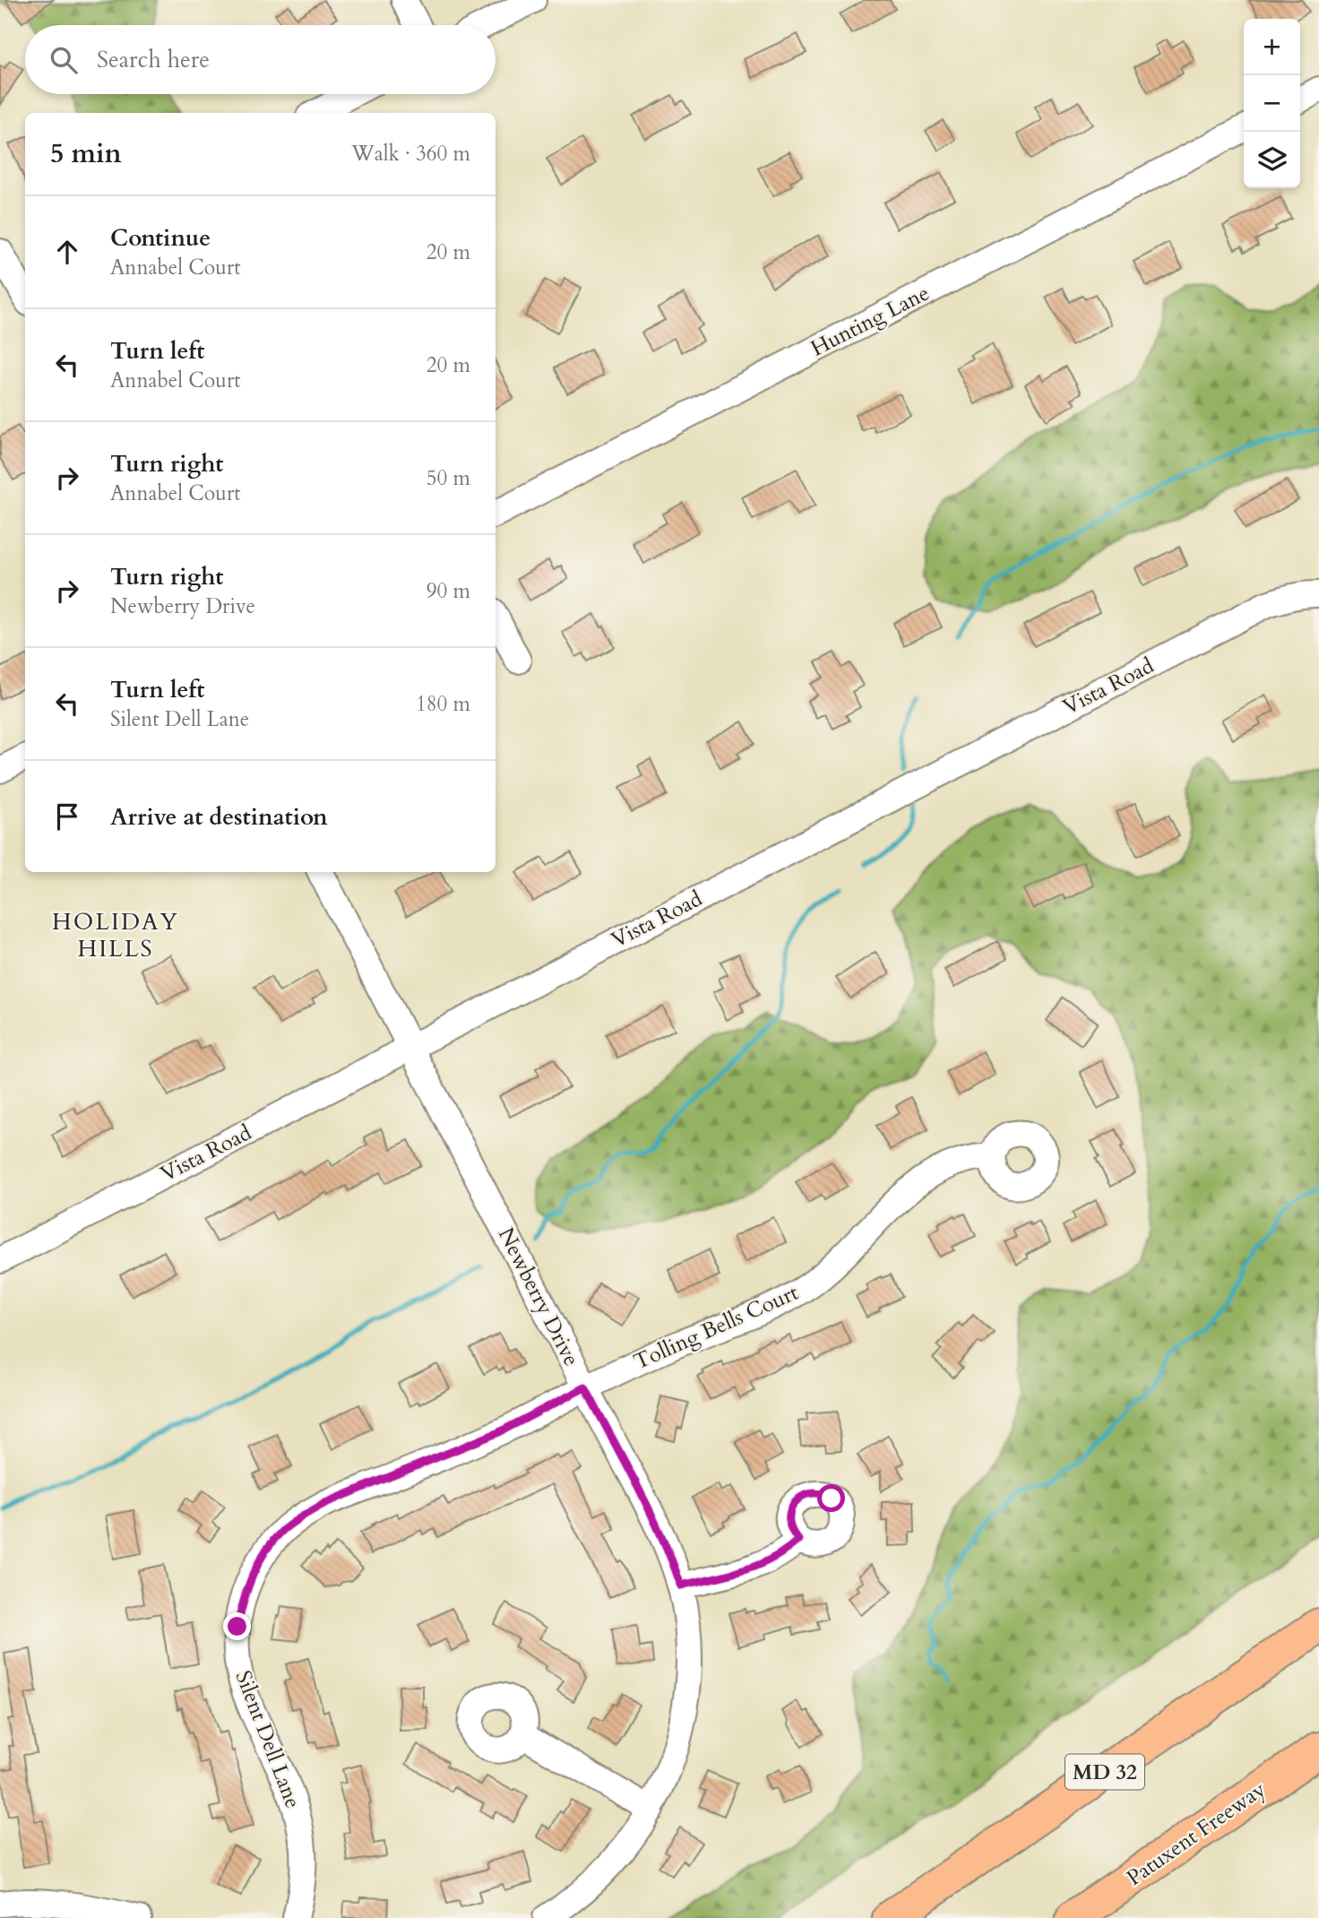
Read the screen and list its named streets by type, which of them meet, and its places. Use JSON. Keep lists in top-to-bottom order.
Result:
{
  "streets": {
    "highway": ["MD 32", "Patuxent Freeway"],
    "street": [
      "Hunting Lane",
      "Vista Road",
      "Newberry Drive",
      "Tolling Bells Court",
      "Silent Dell Lane"
    ]
  },
  "crossings": [
    ["Vista Road", "Newberry Drive"],
    ["Newberry Drive", "Tolling Bells Court"],
    ["Newberry Drive", "Silent Dell Lane"],
    ["Tolling Bells Court", "Silent Dell Lane"]
  ],
  "districts": ["HOLIDAY HILLS"],
  "page": {
    "map_buttons": ["+", "−"],
    "search": "Search here",
    "heading": ["5 min", "Walk · 360 m"],
    "list": [
      ["Continue", "Annabel Court", "20 m"],
      ["Turn left", "Annabel Court", "20 m"],
      ["Turn right", "Annabel Court", "50 m"],
      ["Turn right", "Newberry Drive", "90 m"],
      ["Turn left", "Silent Dell Lane", "180 m"],
      "Arrive at destination"
    ]
  }
}
